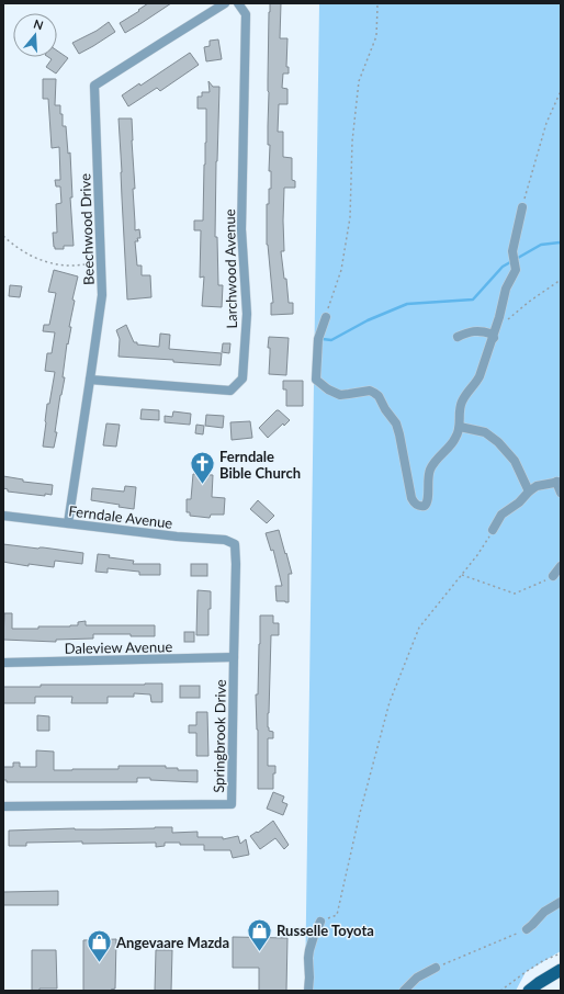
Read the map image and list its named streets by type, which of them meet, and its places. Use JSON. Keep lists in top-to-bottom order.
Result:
{
  "streets": {
    "street": [
      "Beechwood Drive",
      "Larchwood Avenue",
      "Ferndale Avenue",
      "Daleview Avenue",
      "Springbrook Drive"
    ]
  },
  "crossings": [
    ["Beechwood Drive", "Larchwood Avenue"],
    ["Beechwood Drive", "Ferndale Avenue"],
    ["Ferndale Avenue", "Springbrook Drive"],
    ["Daleview Avenue", "Springbrook Drive"]
  ],
  "places": {
    "church": ["Ferndale Bible Church"],
    "shop": ["Russelle Toyota", "Angevaare Mazda"]
  },
  "north": "top"
}
